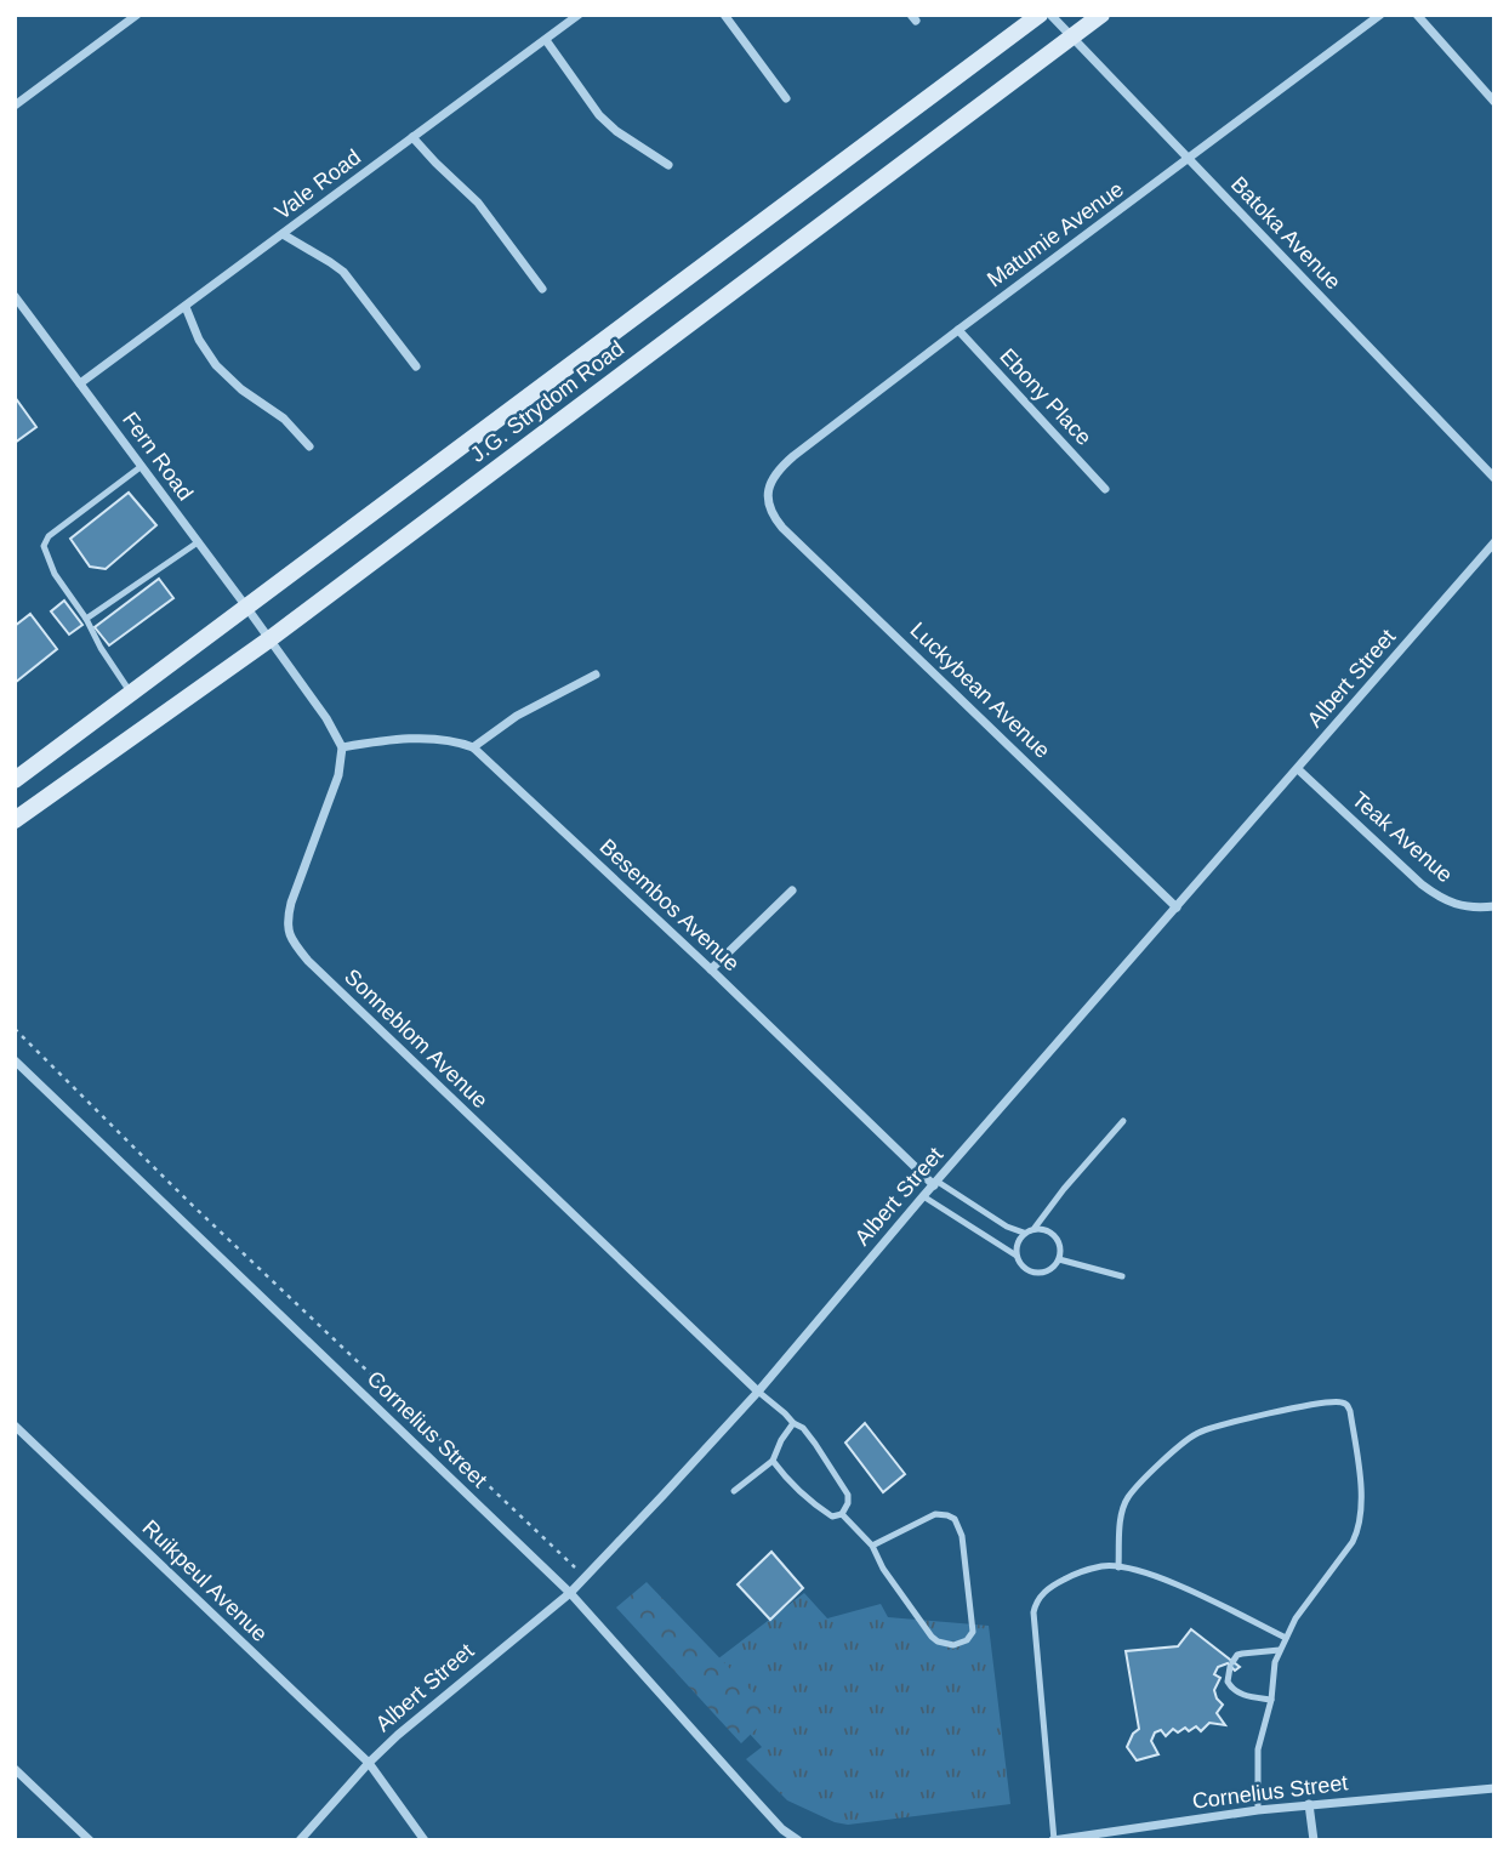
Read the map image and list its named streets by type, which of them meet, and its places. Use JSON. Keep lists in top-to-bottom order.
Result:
{
  "streets": {
    "street": [
      "Vale Road",
      "Batoka Avenue",
      "Matumie Avenue",
      "Ebony Place",
      "J.G. Strydom Road",
      "Fern Road",
      "Albert Street",
      "Luckybean Avenue",
      "Teak Avenue",
      "Besembos Avenue",
      "Sonneblom Avenue",
      "Cornelius Street",
      "Ruikpeul Avenue"
    ]
  },
  "crossings": [
    ["Vale Road", "Fern Road"],
    ["Batoka Avenue", "Matumie Avenue"],
    ["Batoka Avenue", "J.G. Strydom Road"],
    ["Matumie Avenue", "Ebony Place"],
    ["Matumie Avenue", "Luckybean Avenue"],
    ["J.G. Strydom Road", "Fern Road"],
    ["Albert Street", "Luckybean Avenue"],
    ["Albert Street", "Teak Avenue"],
    ["Albert Street", "Besembos Avenue"],
    ["Albert Street", "Sonneblom Avenue"],
    ["Albert Street", "Cornelius Street"],
    ["Albert Street", "Ruikpeul Avenue"]
  ]
}
